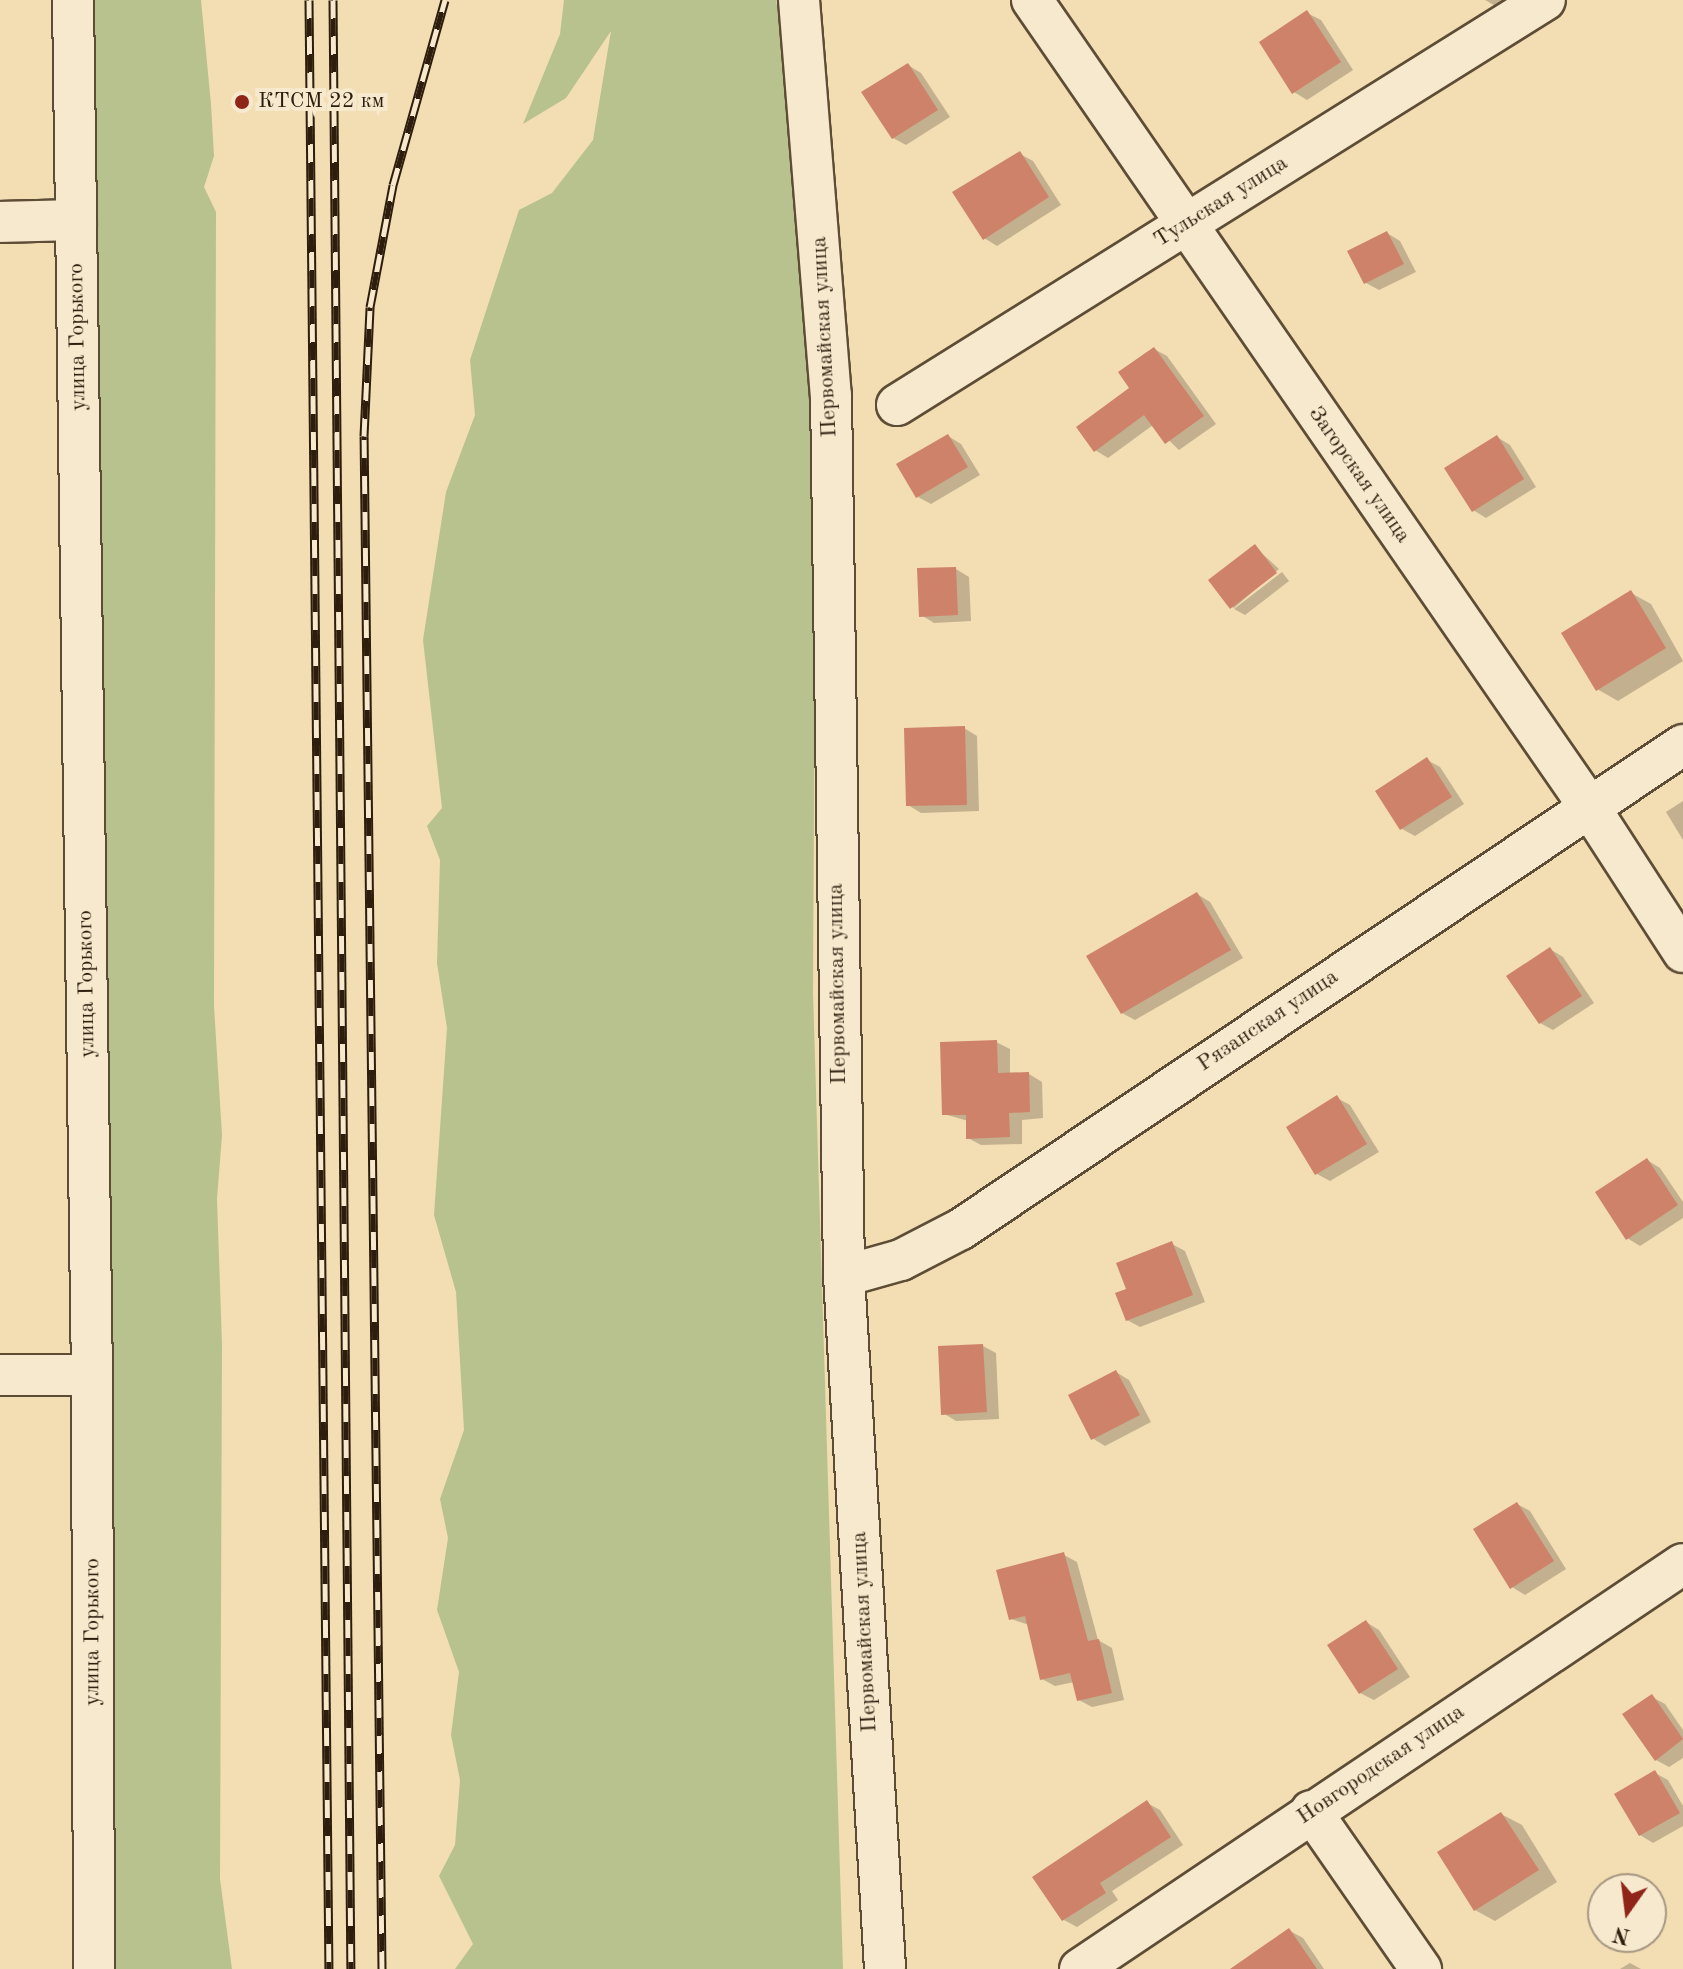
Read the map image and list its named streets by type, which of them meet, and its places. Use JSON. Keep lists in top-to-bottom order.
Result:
{
  "streets": {
    "street": [
      "Тульская улица",
      "улица Горького",
      "Первомайская улица",
      "Загорская улица",
      "Рязанская улица",
      "Новгородская улица"
    ]
  },
  "crossings": [
    ["Тульская улица", "Загорская улица"],
    ["Первомайская улица", "Рязанская улица"],
    ["Загорская улица", "Рязанская улица"]
  ],
  "places": ["КТСМ 22 км"],
  "north": "bottom"
}
